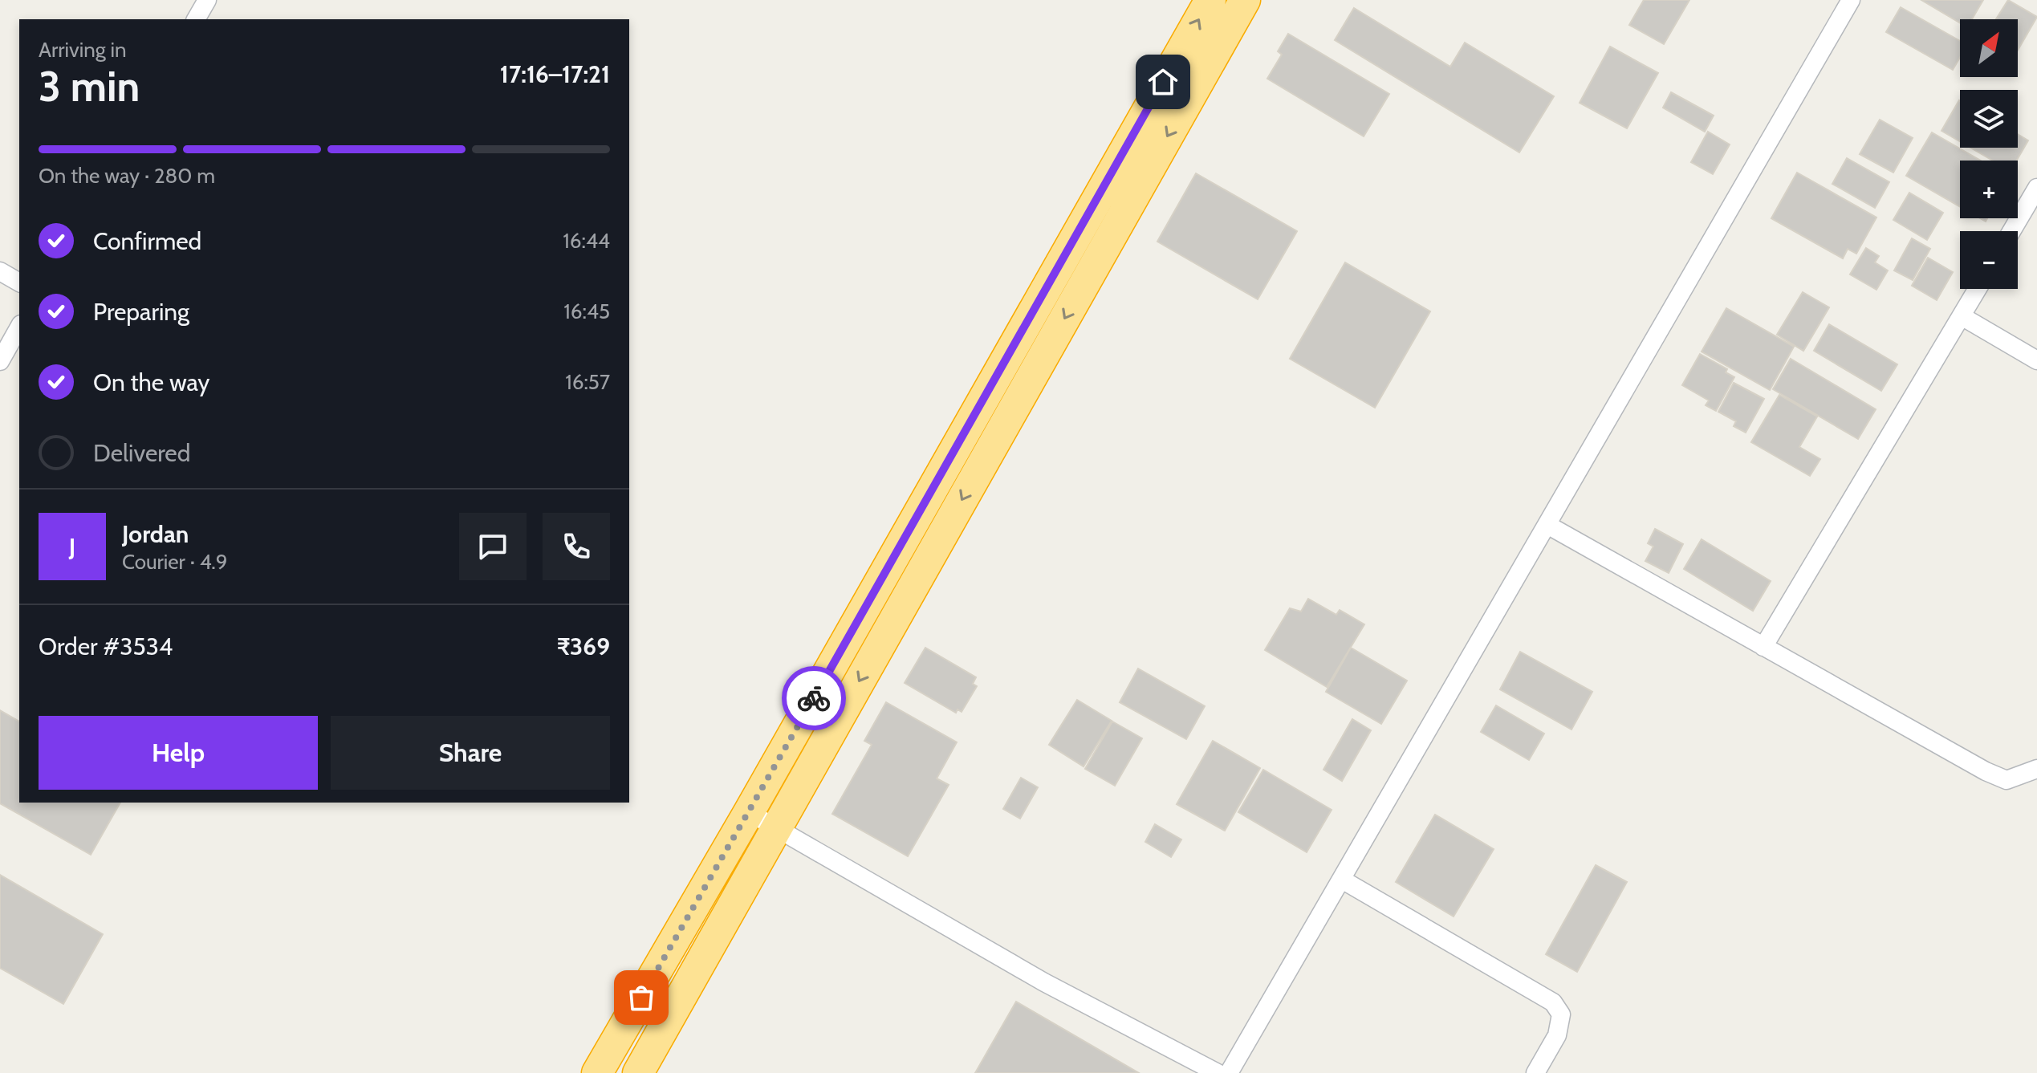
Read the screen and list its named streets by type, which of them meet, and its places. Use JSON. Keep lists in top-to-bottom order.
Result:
{
  "north": "top right",
  "page": {
    "map_buttons": ["+", "−"],
    "heading": ["3 min", "Arriving in", "17:16–17:21"],
    "panel": [
      "Jordan",
      "Courier · 4.9",
      "Order #3534",
      "₹369"
    ],
    "bar": "On the way · 280 m",
    "list": [
      ["Confirmed", "16:44"],
      ["Preparing", "16:45"],
      ["On the way", "16:57"],
      "Delivered"
    ],
    "round": "J",
    "buttons": ["Help", "Share"]
  }
}
